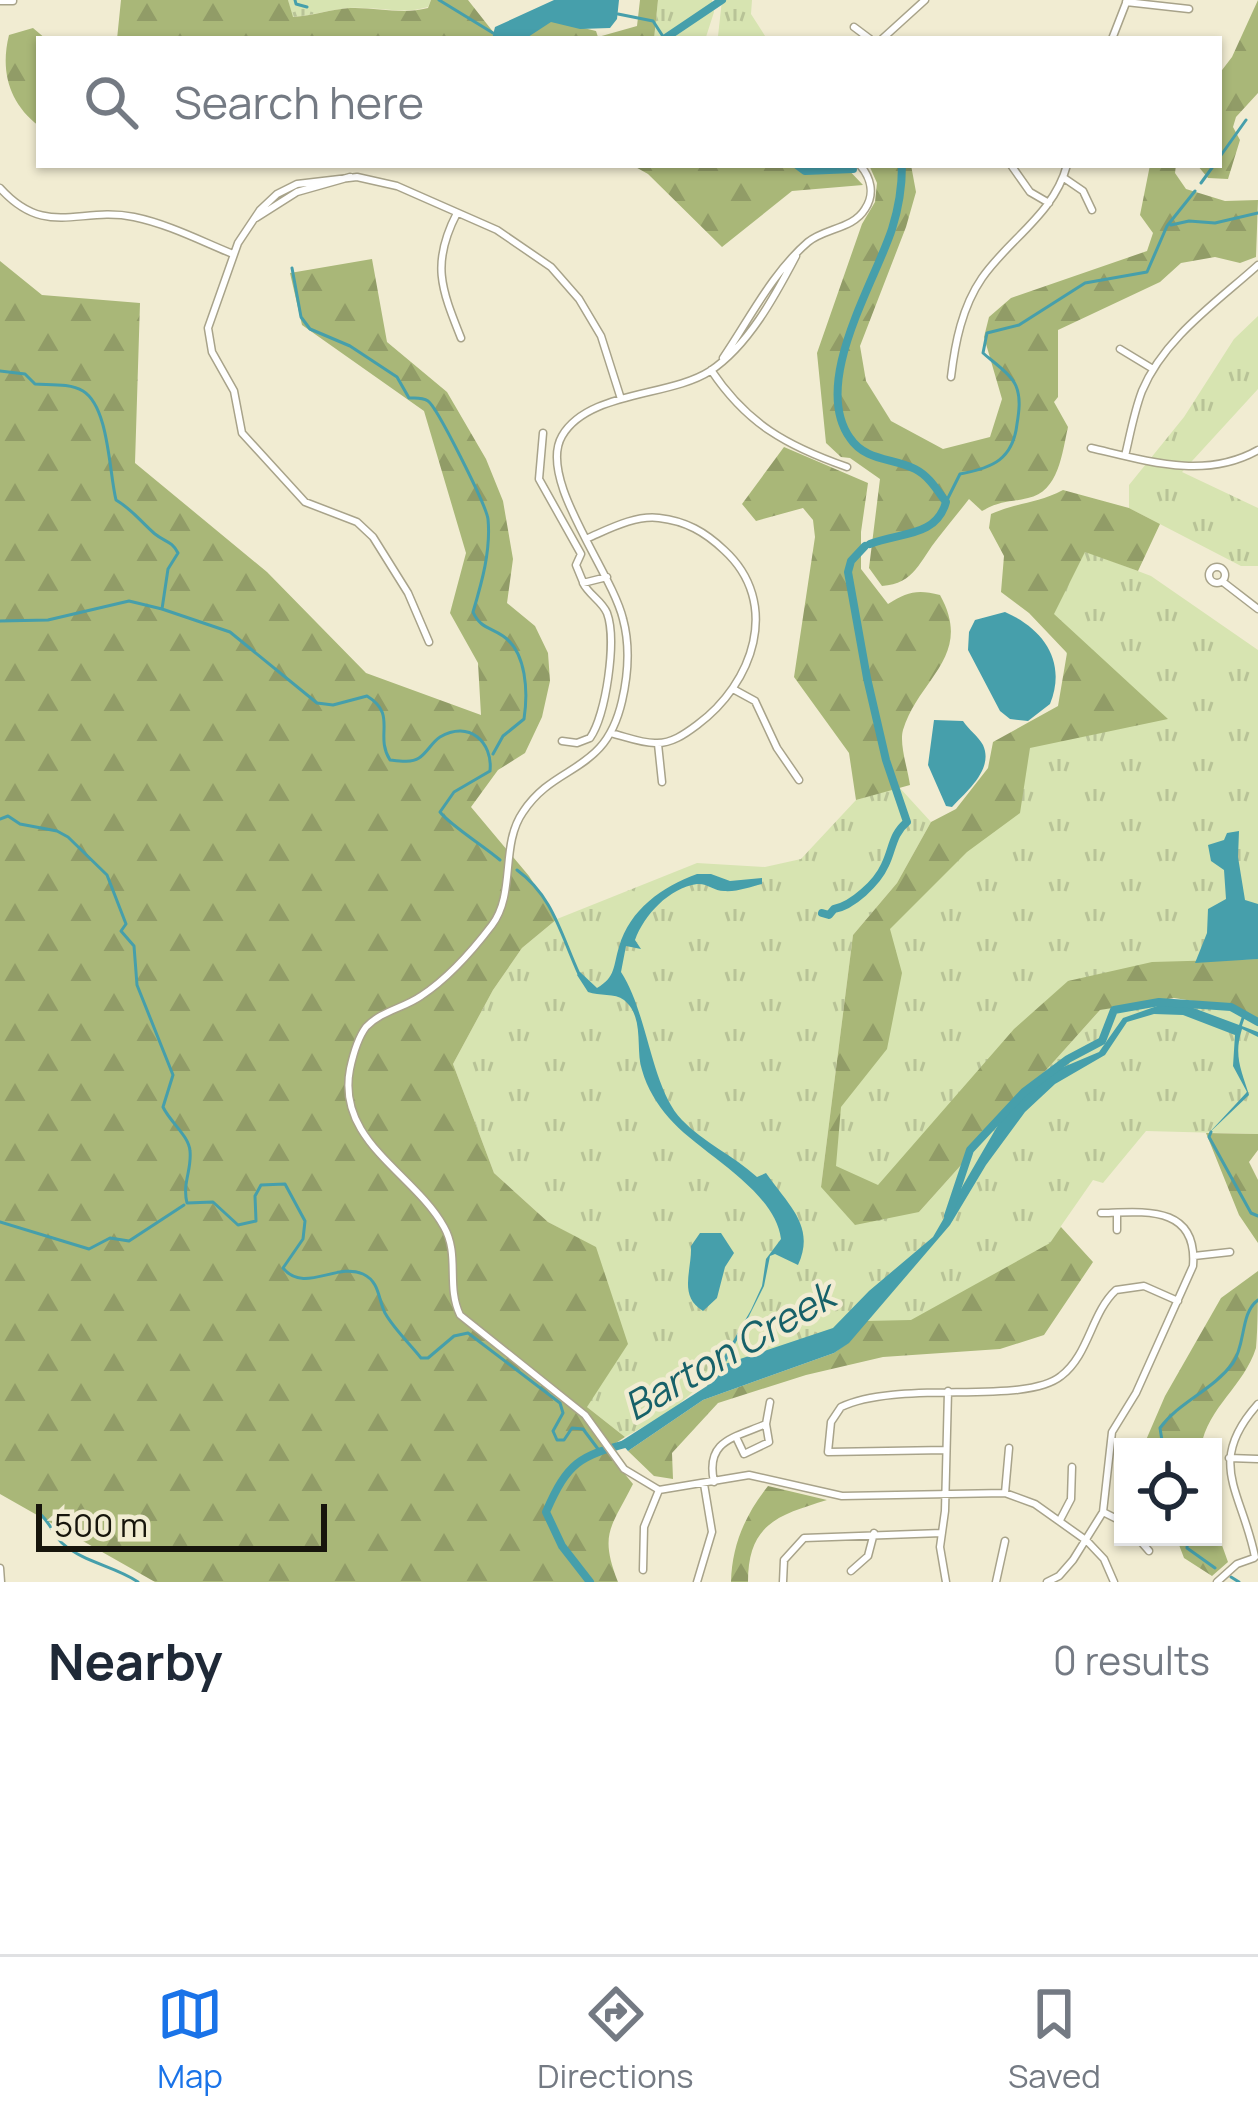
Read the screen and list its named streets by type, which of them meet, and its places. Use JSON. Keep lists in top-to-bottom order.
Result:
{
  "water": ["Barton Creek"],
  "scale_bar": "500 m",
  "page": {
    "search": "Search here",
    "scale": "500 m",
    "heading": ["Nearby", "0 results"],
    "nav": ["Map", "Directions", "Saved"]
  }
}
